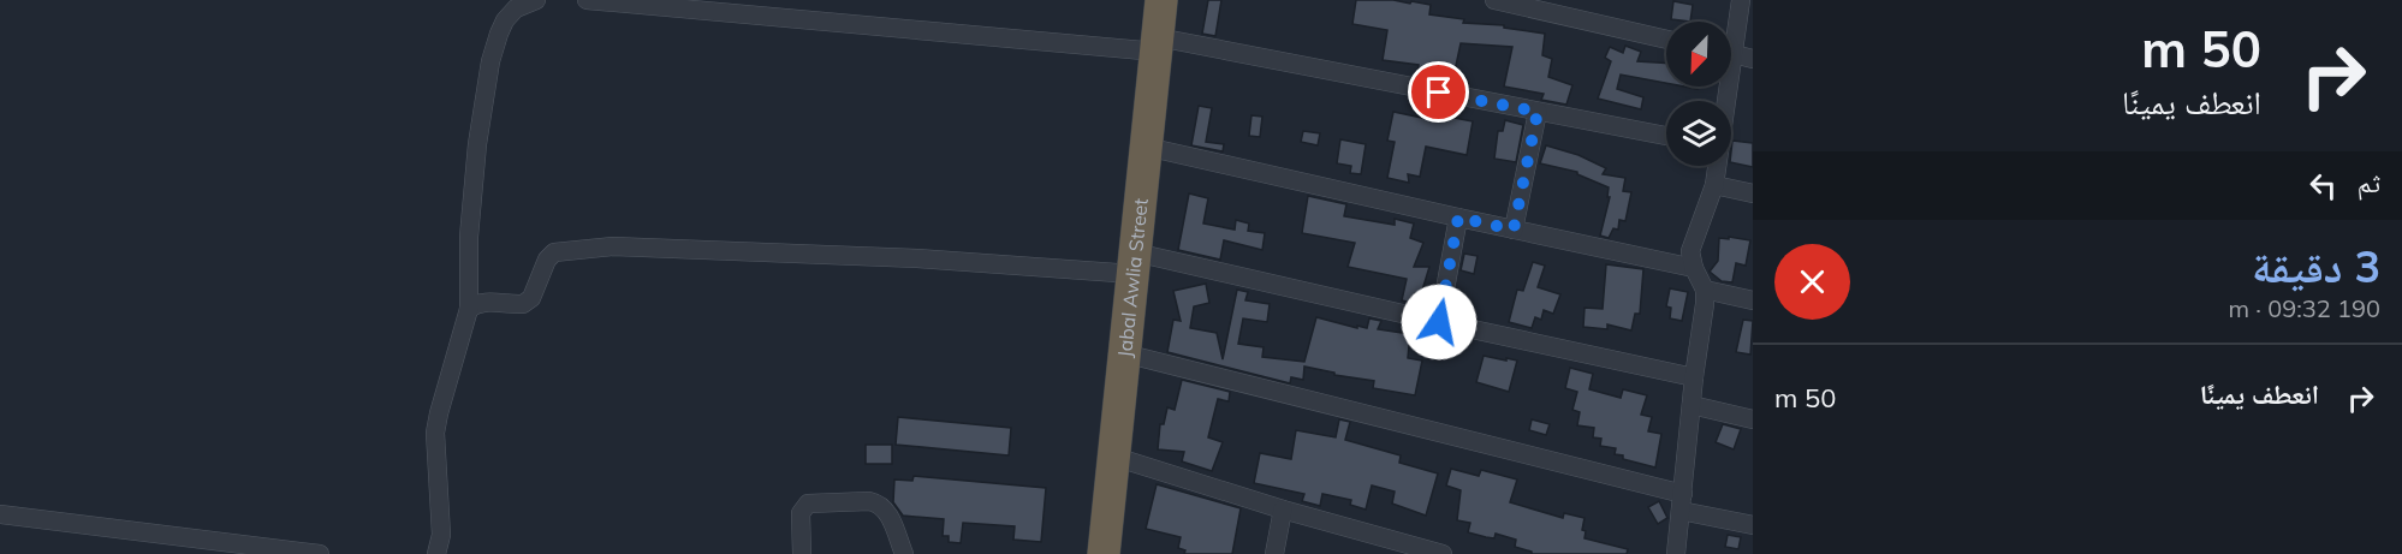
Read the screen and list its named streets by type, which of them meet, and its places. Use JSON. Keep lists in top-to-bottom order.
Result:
{
  "streets": {
    "highway": ["Jabal Awlia Street"]
  },
  "north": "bottom left",
  "page": {
    "turn": ["50 m", "انعطف يمينًا"],
    "then": "ثم",
    "heading": ["3 دقيقة", "190 m · 09:32"],
    "list": [
      {
        "name": "انعطف يمينًا",
        "value": "50 m"
      }
    ]
  }
}
